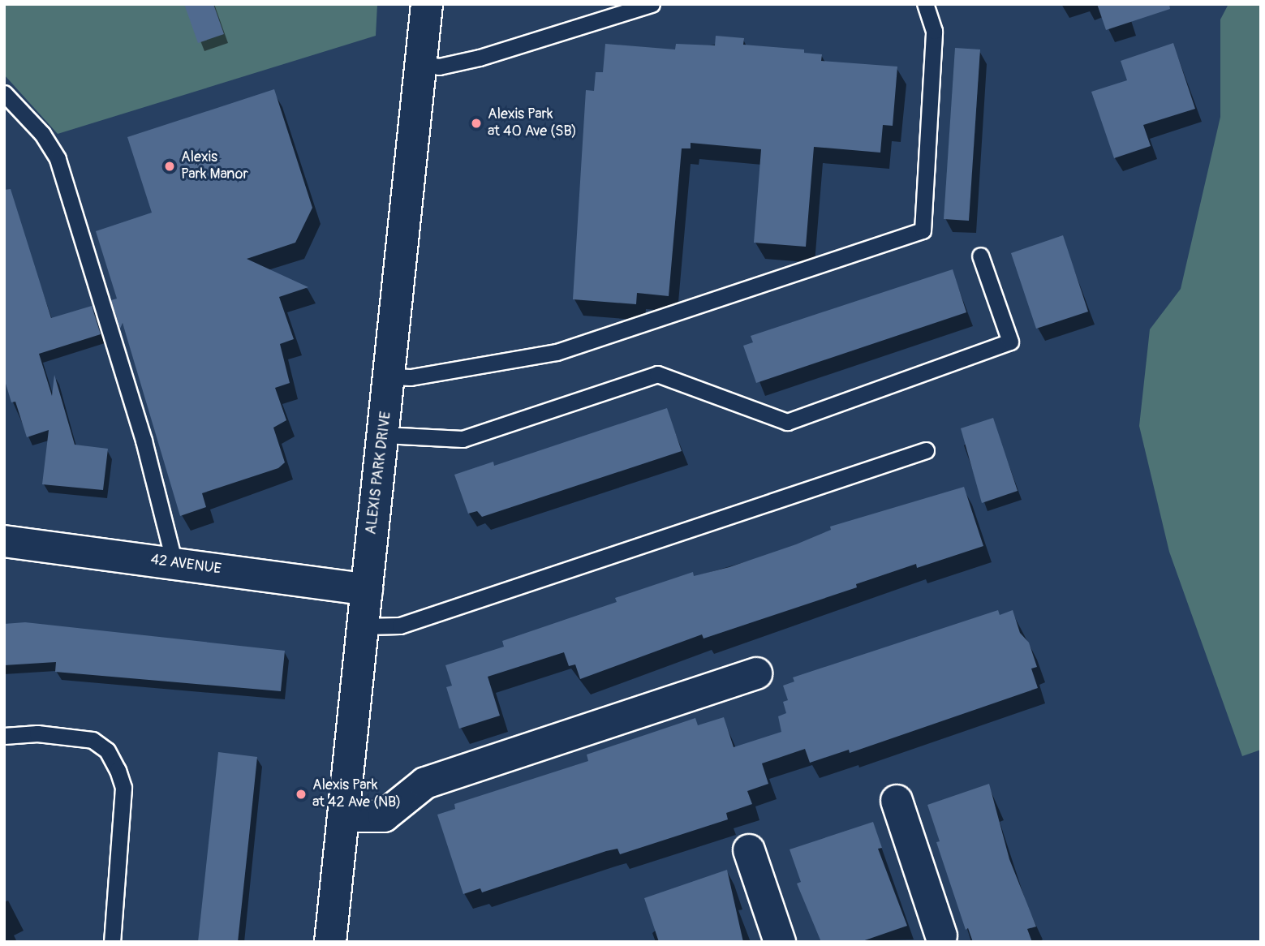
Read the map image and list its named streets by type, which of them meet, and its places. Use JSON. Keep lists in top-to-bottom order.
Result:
{
  "streets": {
    "street": ["ALEXIS PARK DRIVE", "42 AVENUE"]
  },
  "crossings": [
    ["ALEXIS PARK DRIVE", "42 AVENUE"]
  ],
  "places": ["Alexis Park at 40 Ave (SB)", "Alexis Park Manor", "Alexis Park at 42 Ave (NB)"]
}
